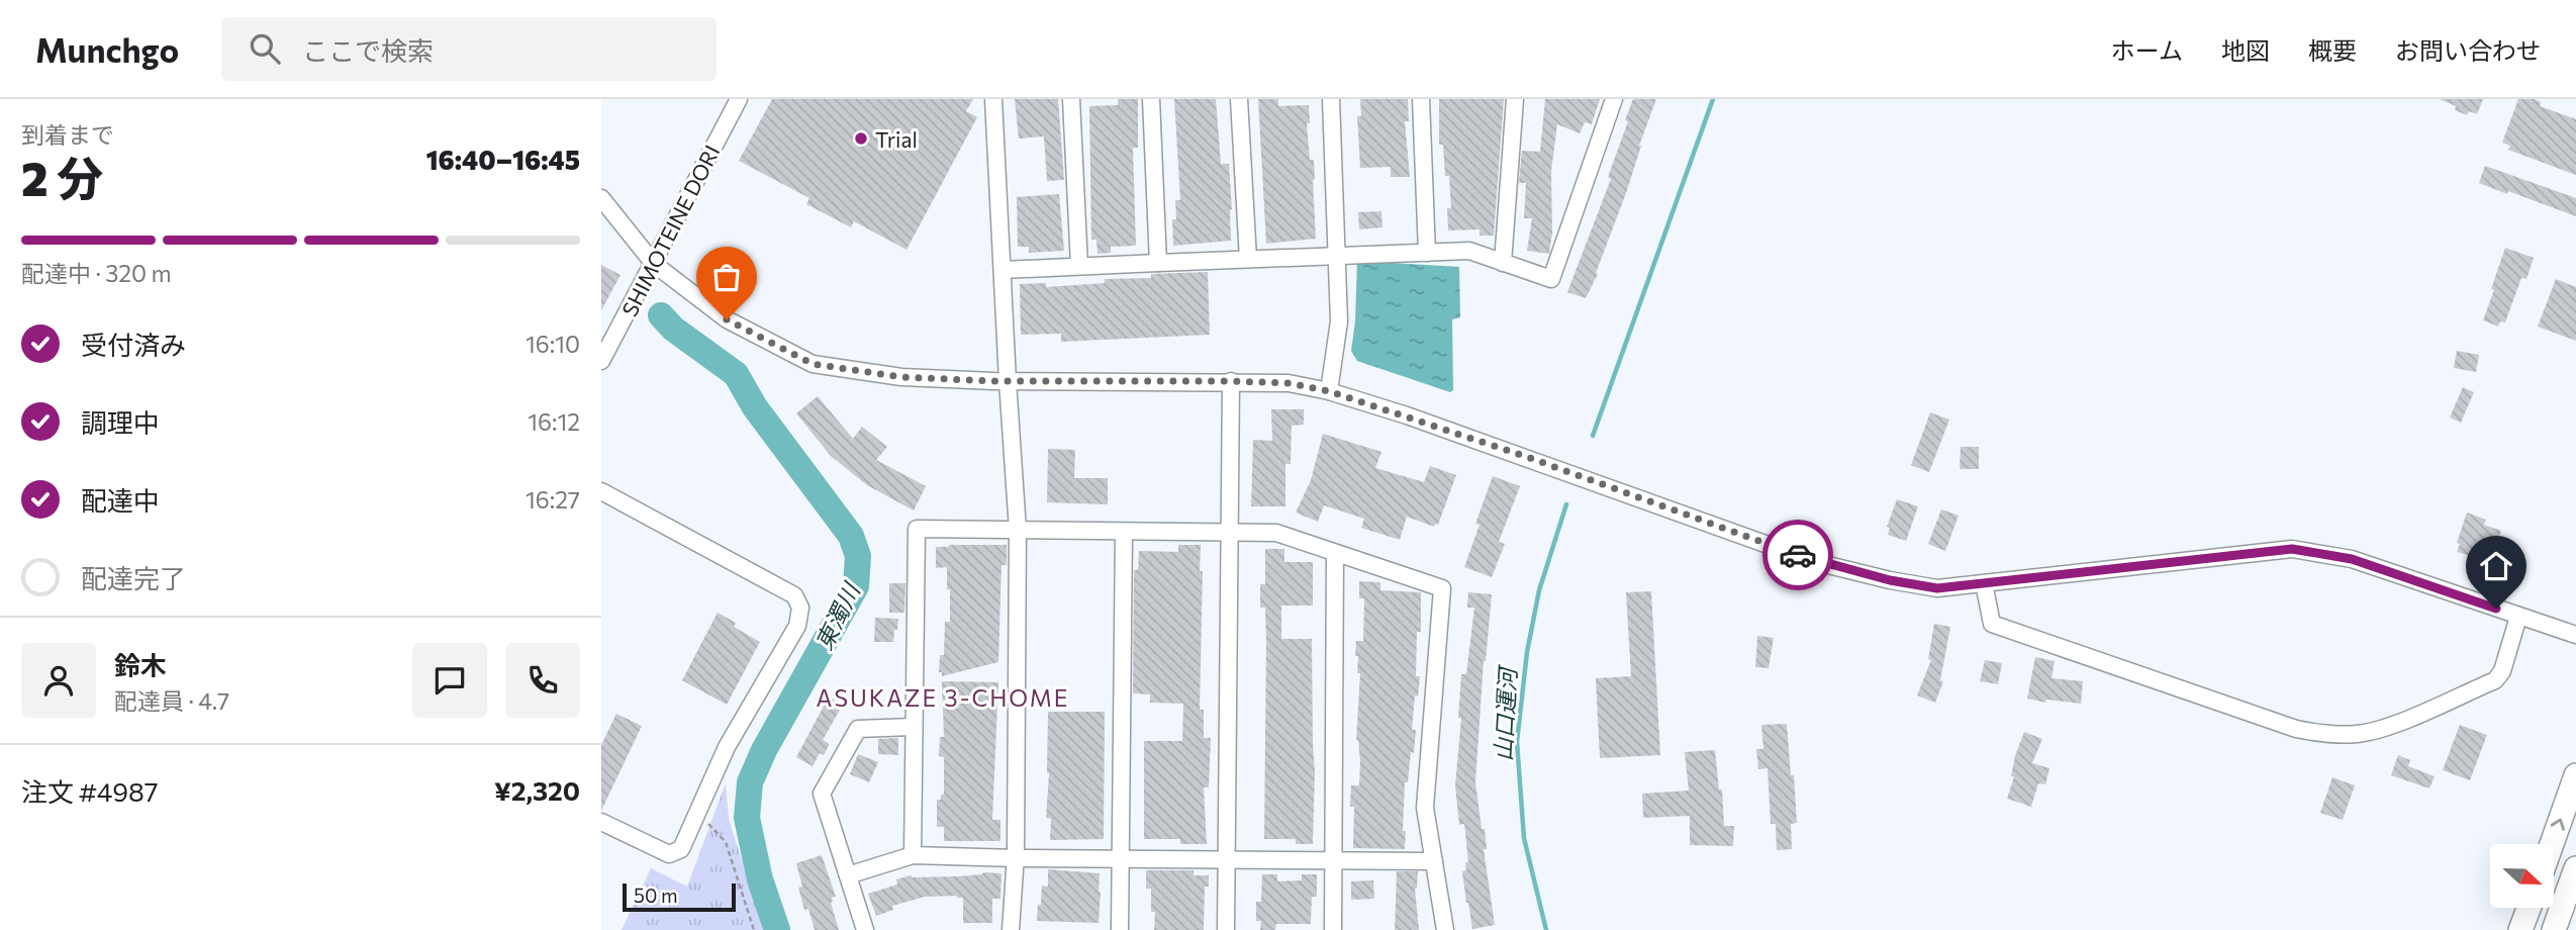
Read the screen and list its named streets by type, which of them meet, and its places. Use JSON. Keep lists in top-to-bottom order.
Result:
{
  "streets": {
    "street": ["SHIMOTEINE DORI"]
  },
  "districts": ["ASUKAZE 3-CHOME"],
  "water": ["東濁川", "山口運河"],
  "places": ["Trial"],
  "scale_bar": "50 m",
  "north": "right",
  "page": {
    "header": "Munchgo",
    "search": "ここで検索",
    "nav": [
      "ホーム",
      "地図",
      "概要",
      "お問い合わせ"
    ],
    "heading": ["2 分", "到着まで", "16:40–16:45"],
    "panel": [
      "鈴木",
      "配達員 · 4.7",
      "注文 #4987",
      "¥2,320"
    ],
    "bar": "配達中 · 320 m",
    "list": [
      ["受付済み", "16:10"],
      ["調理中", "16:12"],
      ["配達中", "16:27"],
      "配達完了"
    ],
    "scale": "50 m"
  }
}
